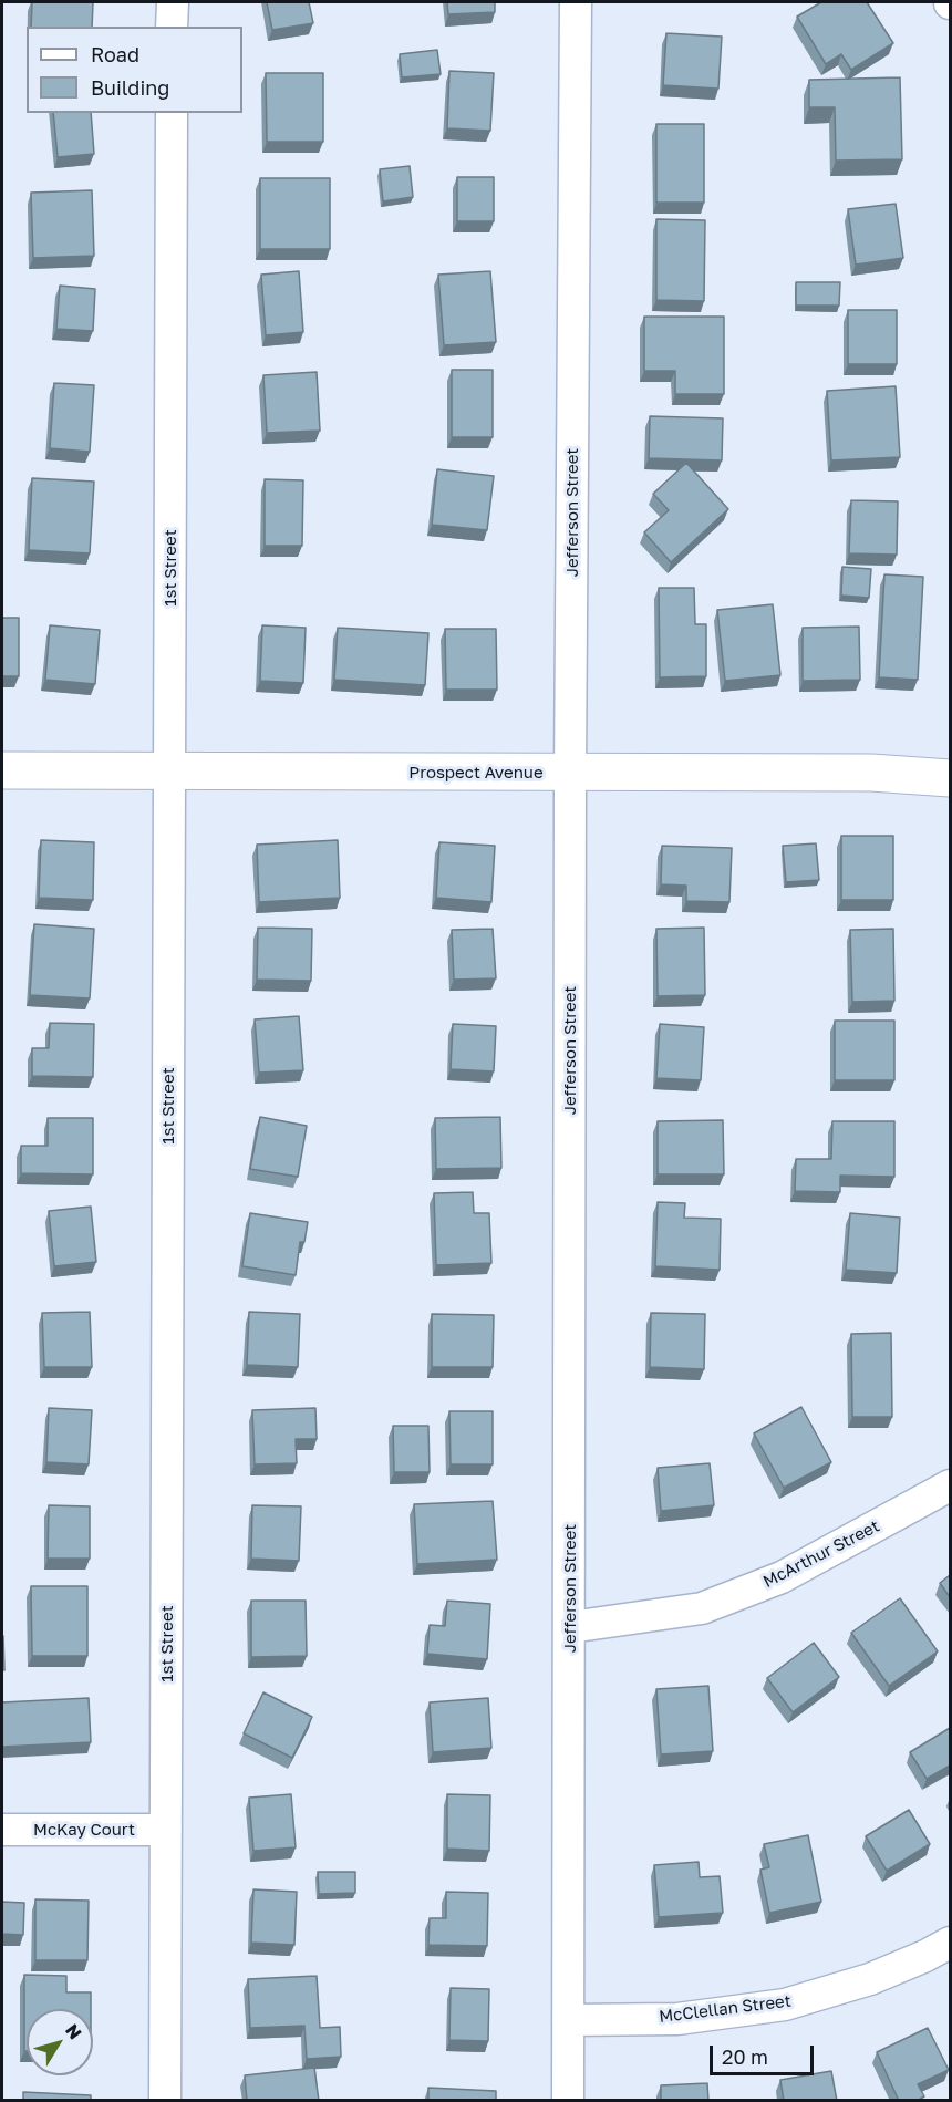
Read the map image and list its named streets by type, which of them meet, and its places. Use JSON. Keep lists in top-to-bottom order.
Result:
{
  "streets": {
    "street": [
      "Jefferson Street",
      "1st Street",
      "Prospect Avenue",
      "McArthur Street",
      "McKay Court",
      "McClellan Street"
    ]
  },
  "crossings": [
    ["Jefferson Street", "Prospect Avenue"],
    ["Jefferson Street", "McArthur Street"],
    ["Jefferson Street", "McClellan Street"],
    ["1st Street", "Prospect Avenue"],
    ["1st Street", "McKay Court"]
  ],
  "legend": ["Road", "Building"],
  "scale_bar": "20 m",
  "north": "top right"
}
